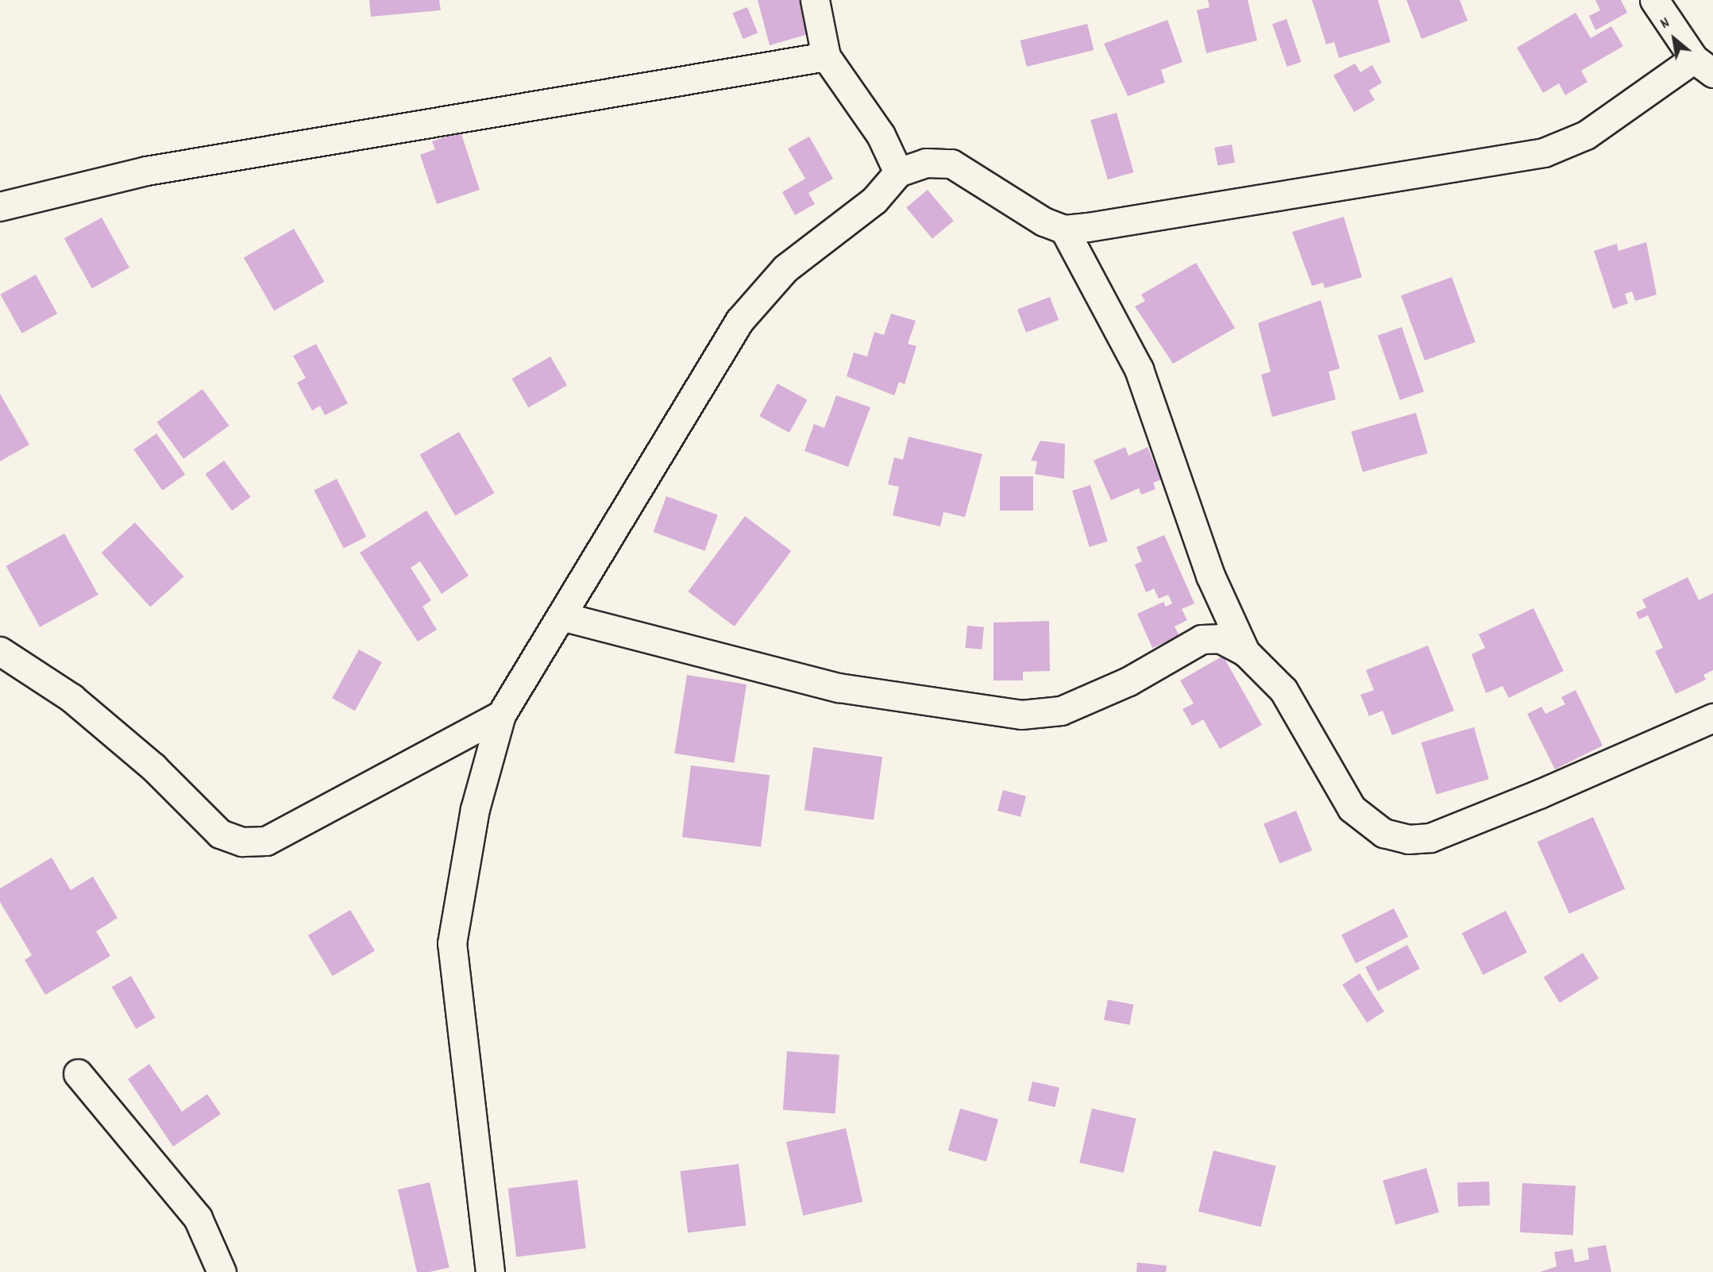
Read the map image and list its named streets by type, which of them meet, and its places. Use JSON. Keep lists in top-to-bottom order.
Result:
{
  "north": "top left"
}
